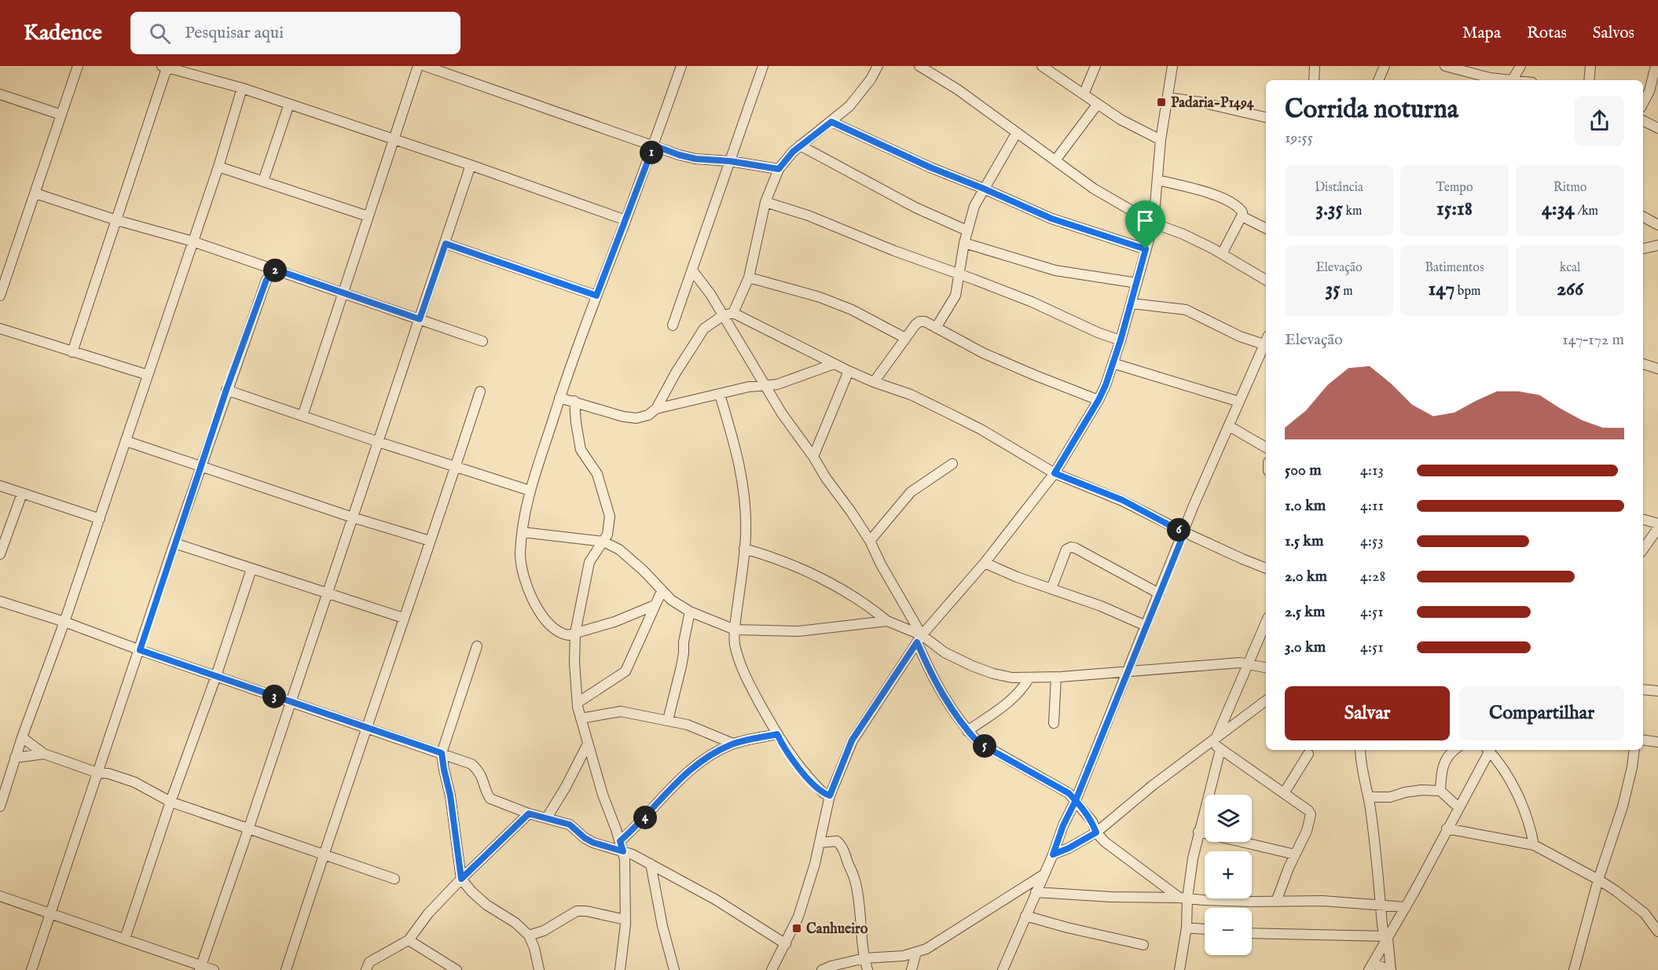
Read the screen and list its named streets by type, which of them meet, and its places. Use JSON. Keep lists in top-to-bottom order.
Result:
{
  "places": {
    "transit": ["Padaria-P1494", "Canhueiro"]
  },
  "page": {
    "header": "Kadence",
    "search": "Pesquisar aqui",
    "nav": ["Mapa", "Rotas", "Salvos"],
    "heading": ["Corrida noturna", "19:55"],
    "pins": [
      "1",
      "2",
      "6",
      "3",
      "5",
      "4"
    ],
    "stats": [
      ["Distância", "3.35 km"],
      ["Tempo", "15:18"],
      ["Ritmo", "4:34 /km"],
      ["Elevação", "35 m"],
      ["Batimentos", "147 bpm"],
      ["kcal", "266"]
    ],
    "chart": ["Elevação", "147–172 m"],
    "list": [
      {
        "name": "500 m",
        "note": "4:13"
      },
      {
        "name": "1.0 km",
        "note": "4:11"
      },
      {
        "name": "1.5 km",
        "note": "4:53"
      },
      {
        "name": "2.0 km",
        "note": "4:28"
      },
      {
        "name": "2.5 km",
        "note": "4:51"
      },
      {
        "name": "3.0 km",
        "note": "4:51"
      }
    ],
    "buttons": ["Salvar", "Compartilhar"],
    "map_buttons": ["+", "−"]
  }
}
